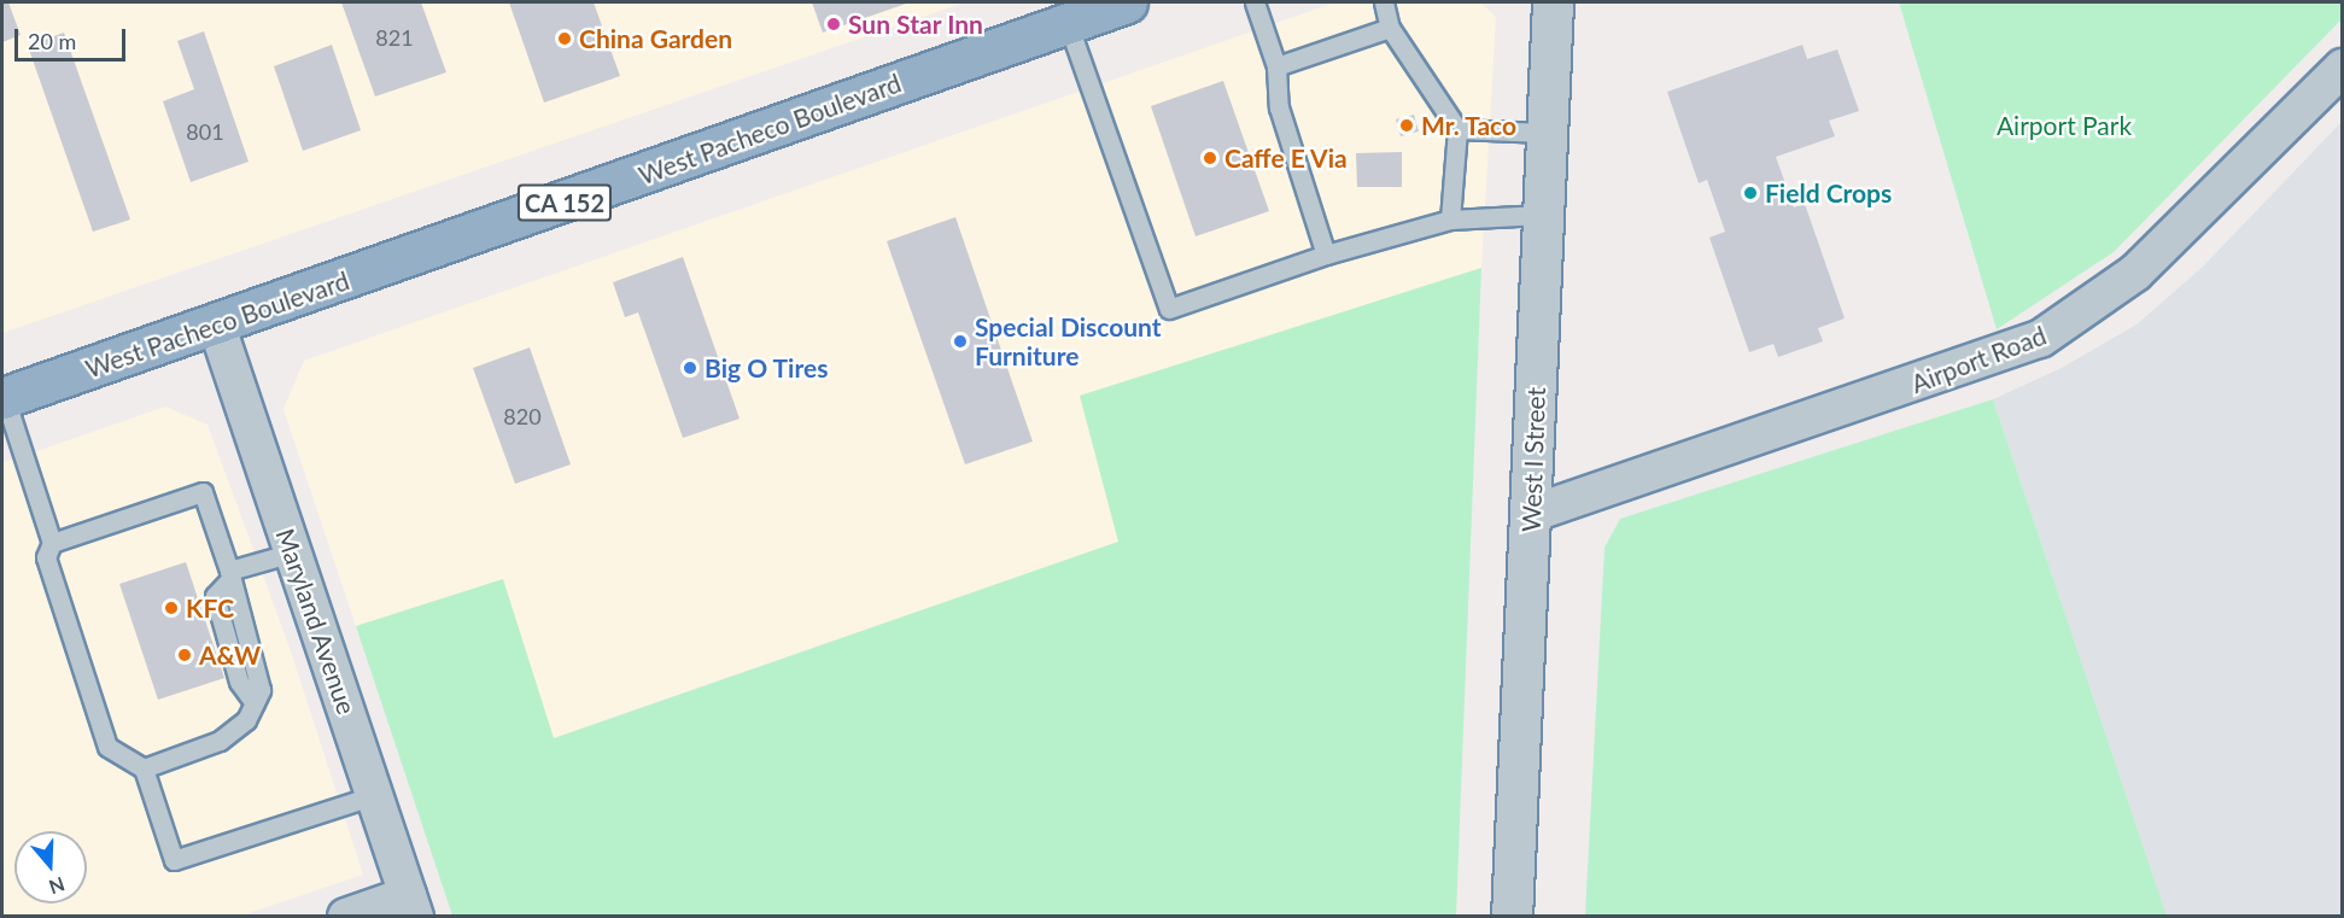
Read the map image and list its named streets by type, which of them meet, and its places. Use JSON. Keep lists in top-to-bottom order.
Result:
{
  "streets": {
    "highway": ["West Pacheco Boulevard", "CA 152"],
    "street": ["Airport Road", "West I Street", "Maryland Avenue"]
  },
  "crossings": [
    ["West Pacheco Boulevard", "Maryland Avenue"],
    ["Airport Road", "West I Street"]
  ],
  "parks": ["Airport Park"],
  "places": [
    "Sun Star Inn",
    "China Garden",
    "Mr. Taco",
    "Caffe E Via",
    "Field Crops",
    "Special Discount Furniture",
    "Big O Tires",
    "KFC",
    "A&W"
  ],
  "house_numbers": ["821", "801", "820"],
  "scale_bar": "20 m",
  "north": "bottom"
}
